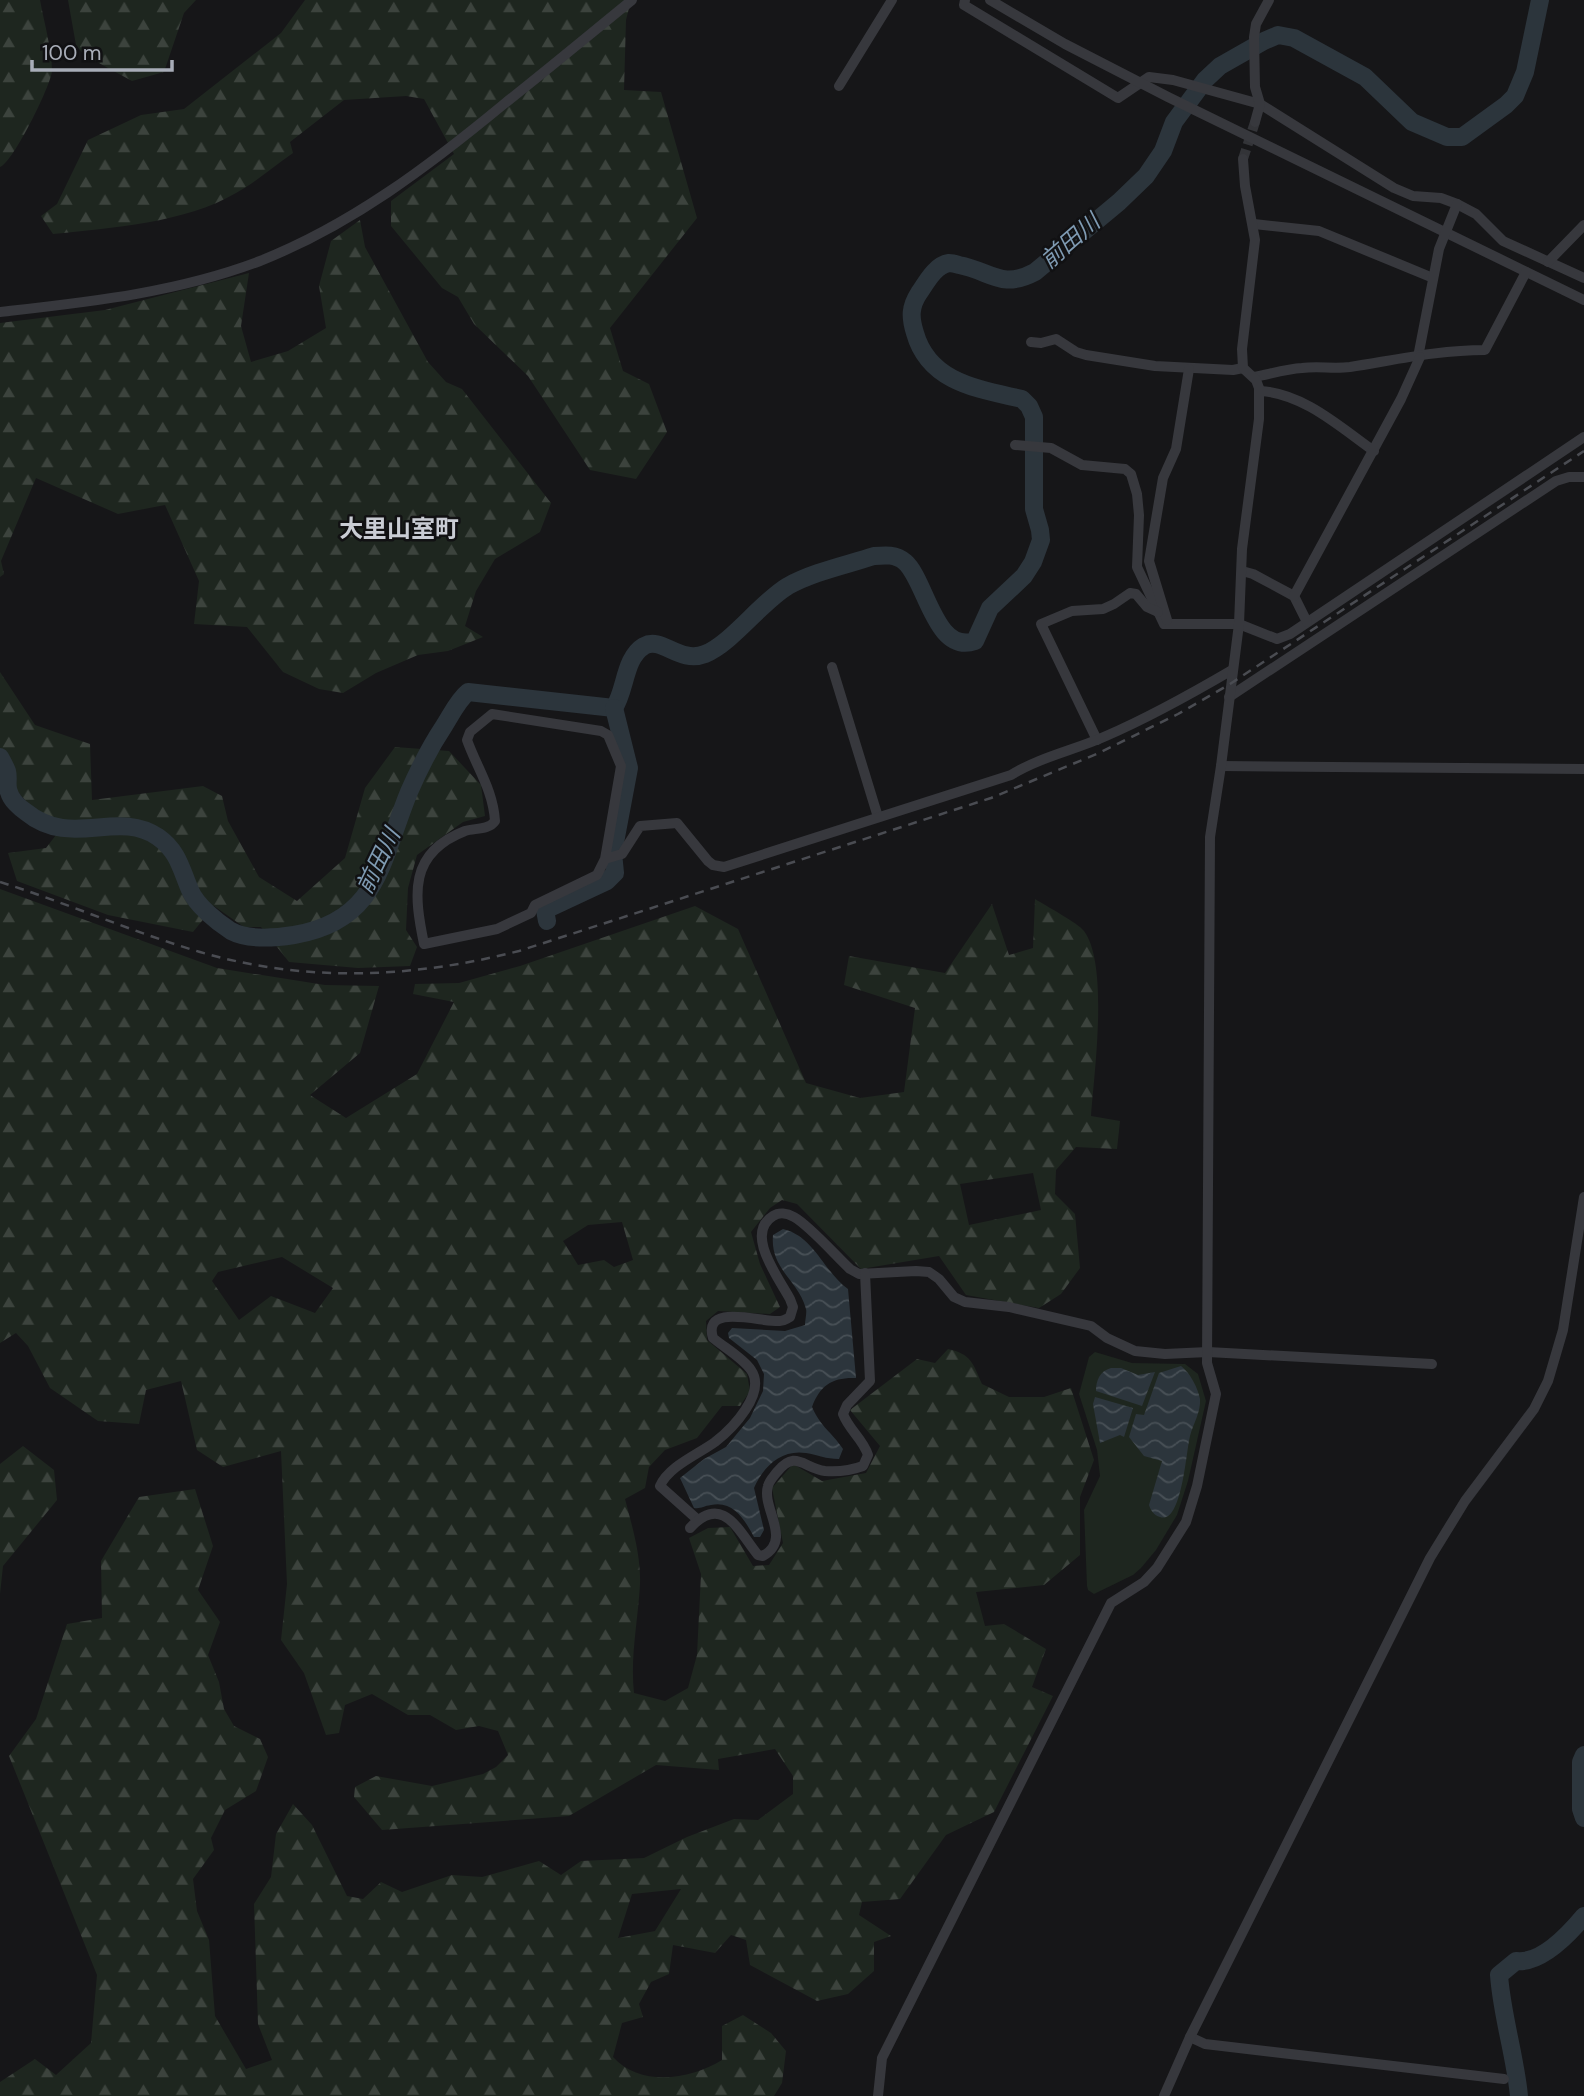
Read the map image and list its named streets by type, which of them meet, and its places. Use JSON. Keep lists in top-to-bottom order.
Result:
{
  "districts": ["大里山室町"],
  "water": ["前田川"],
  "scale_bar": "100 m"
}
